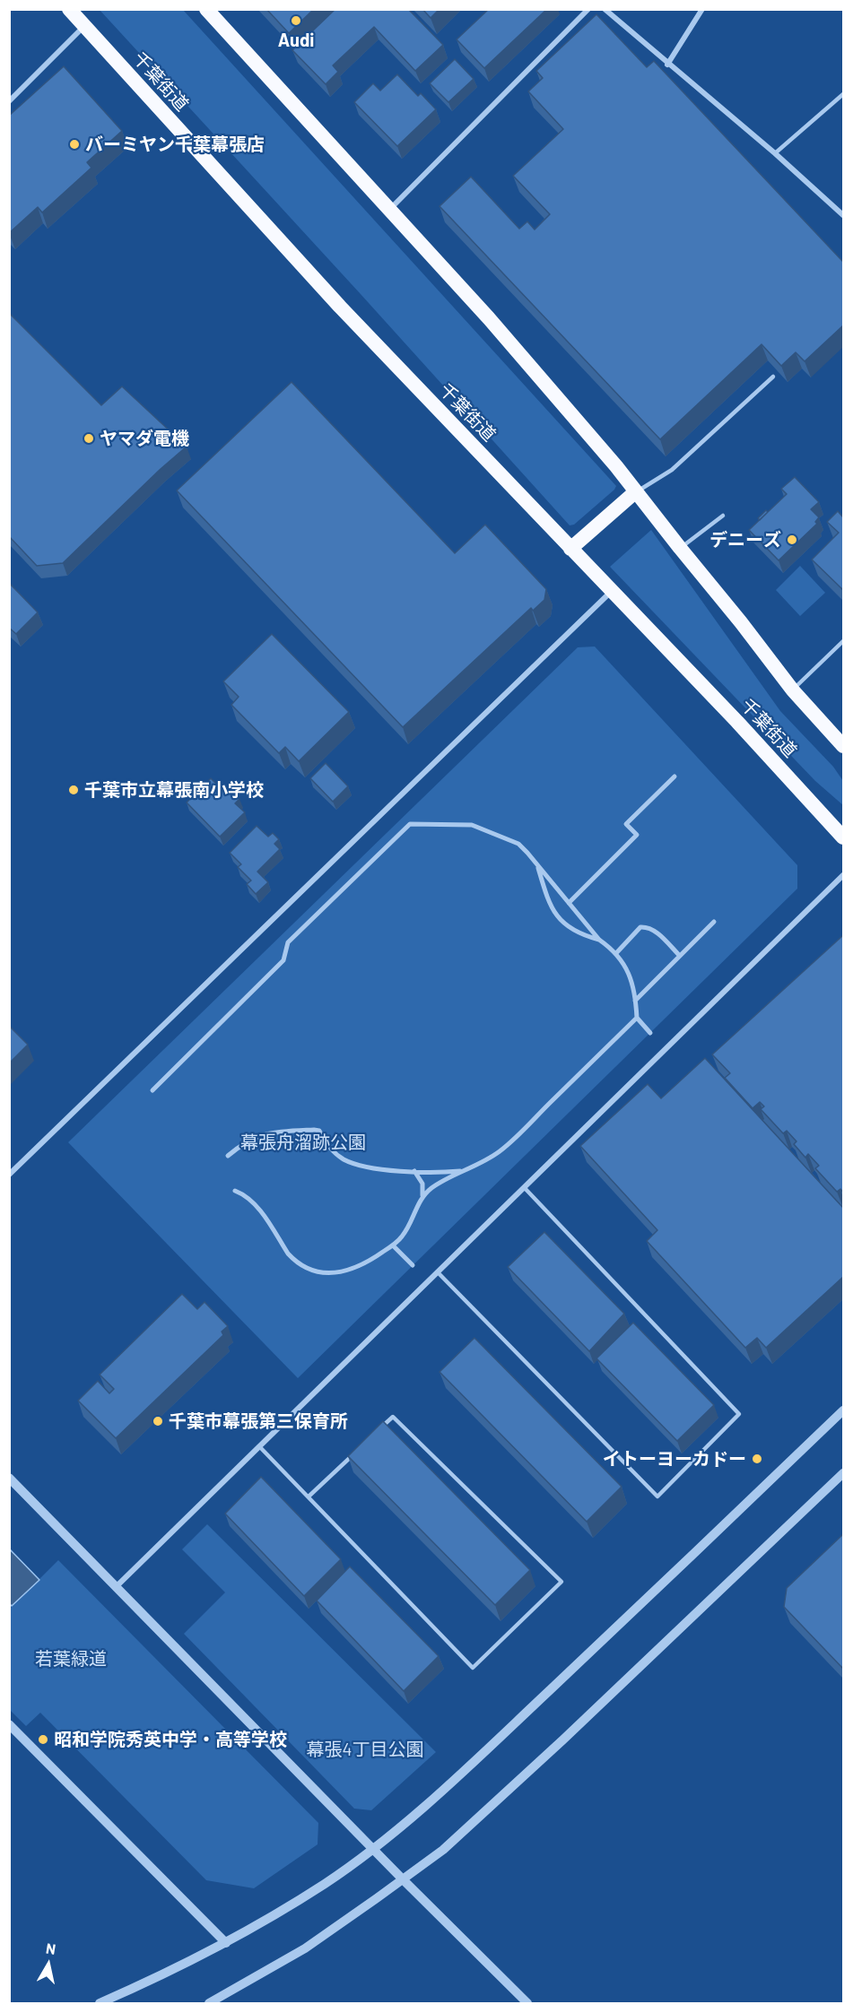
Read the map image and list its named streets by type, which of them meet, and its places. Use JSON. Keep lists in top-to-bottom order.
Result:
{
  "streets": {
    "highway": ["千葉街道"]
  },
  "parks": ["幕張舟溜跡公園", "若葉緑道", "幕張4丁目公園"],
  "places": [
    "Audi",
    "バーミヤン千葉幕張店",
    "ヤマダ電機",
    "デニーズ",
    "千葉市立幕張南小学校",
    "千葉市幕張第三保育所",
    "イトーヨーカドー",
    "昭和学院秀英中学・高等学校"
  ],
  "north": "top"
}
